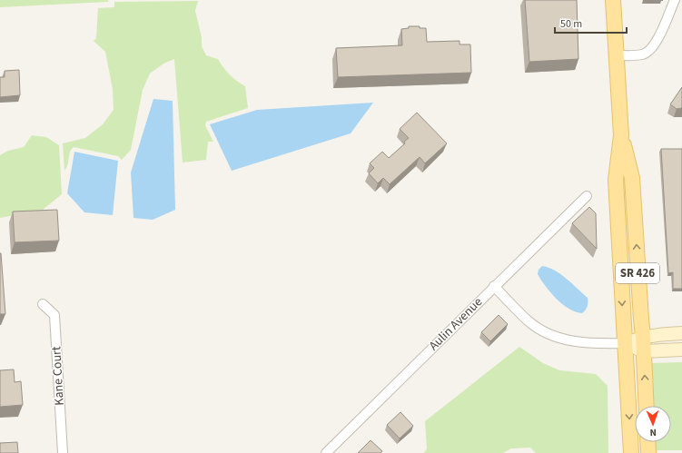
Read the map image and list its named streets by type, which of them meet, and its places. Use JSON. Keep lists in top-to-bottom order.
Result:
{
  "streets": {
    "main road": ["SR 426"],
    "street": ["Aulin Avenue", "Kane Court"]
  },
  "scale_bar": "50 m",
  "north": "bottom"
}
